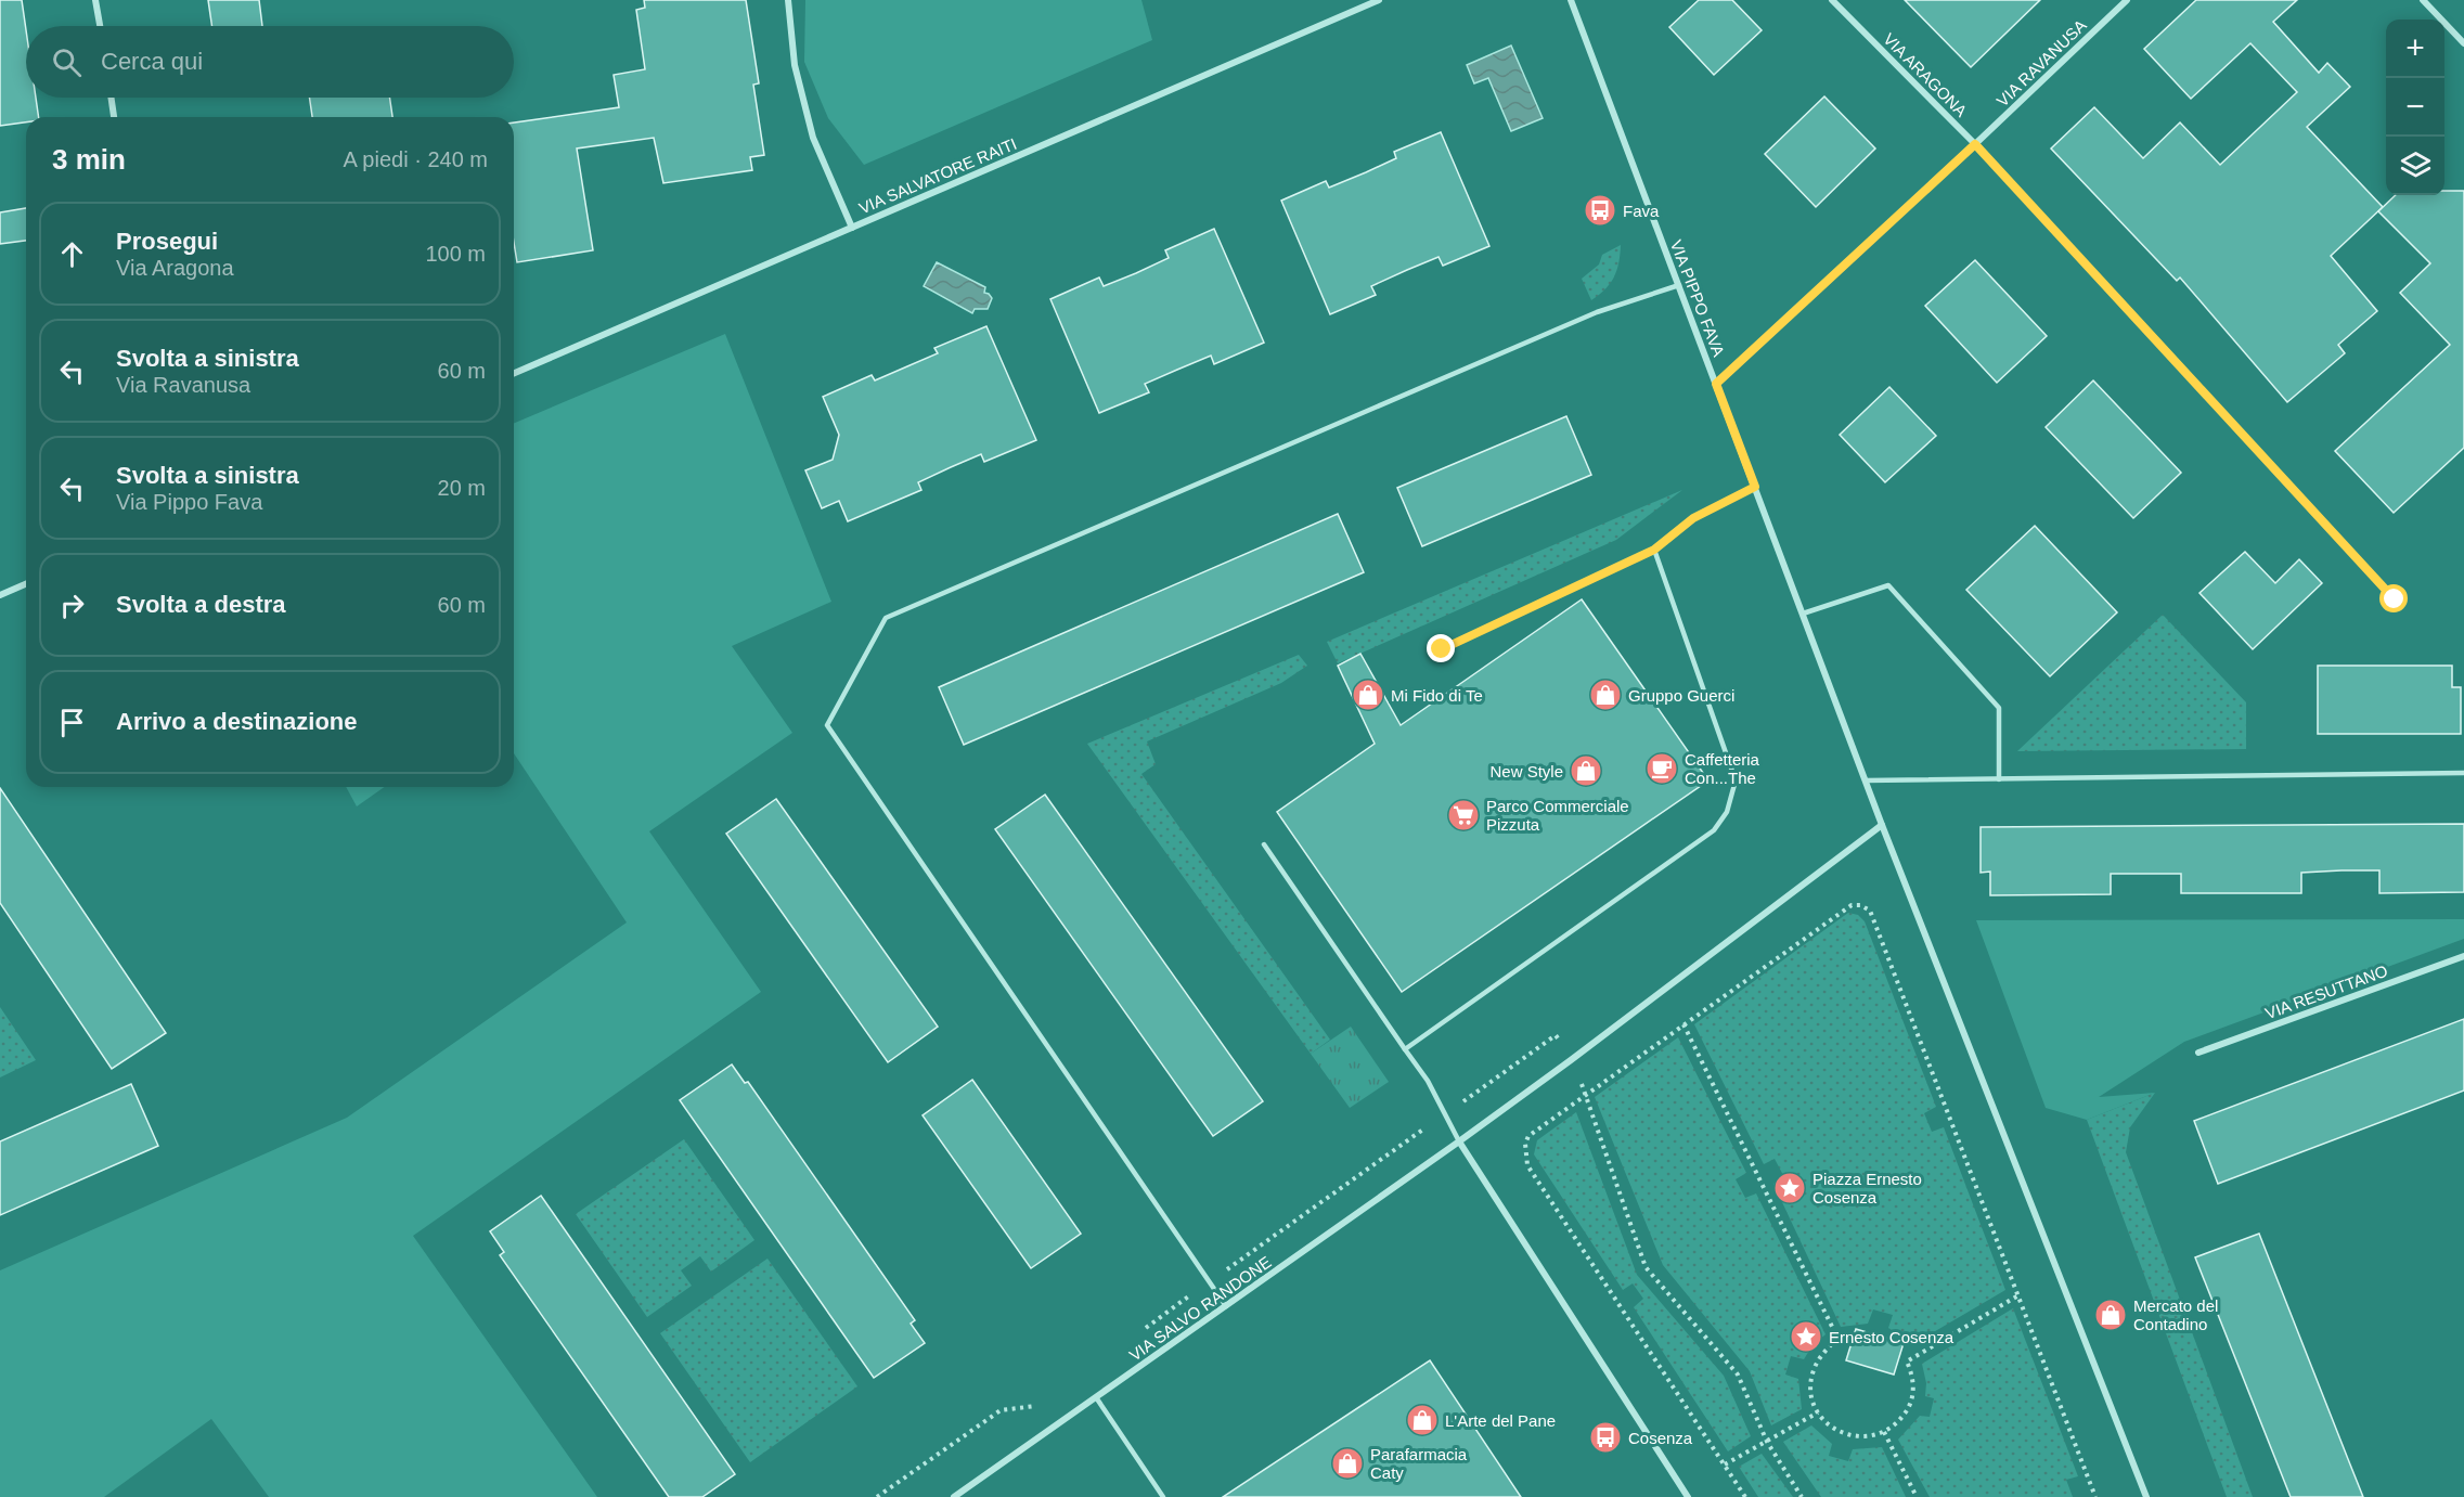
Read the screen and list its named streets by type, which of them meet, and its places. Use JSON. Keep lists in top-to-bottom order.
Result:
{
  "streets": {
    "street": [
      "VIA RAVANUSA",
      "VIA ARAGONA",
      "VIA SALVATORE RAITI",
      "VIA PIPPO FAVA",
      "VIA RESUTTANO",
      "VIA SALVO RANDONE"
    ]
  },
  "crossings": [
    ["VIA RAVANUSA", "VIA ARAGONA"],
    ["VIA RAVANUSA", "VIA PIPPO FAVA"],
    ["VIA PIPPO FAVA", "VIA SALVO RANDONE"]
  ],
  "places": {
    "bus stop": ["Fava", "Cosenza"],
    "shop": [
      "Mi Fido di Te",
      "Gruppo Guerci",
      "New Style",
      "Mercato del Contadino",
      "L'Arte del Pane",
      "Parafarmacia Caty"
    ],
    "cafe": ["Caffetteria Con...The"],
    "supermarket": ["Parco Commerciale Pizzuta"],
    "place": ["Piazza Ernesto Cosenza", "Ernesto Cosenza"]
  },
  "page": {
    "map_buttons": ["+", "−"],
    "search": "Cerca qui",
    "heading": ["3 min", "A piedi · 240 m"],
    "list": [
      ["Prosegui", "Via Aragona", "100 m"],
      ["Svolta a sinistra", "Via Ravanusa", "60 m"],
      ["Svolta a sinistra", "Via Pippo Fava", "20 m"],
      ["Svolta a destra", "60 m"],
      "Arrivo a destinazione"
    ]
  }
}
